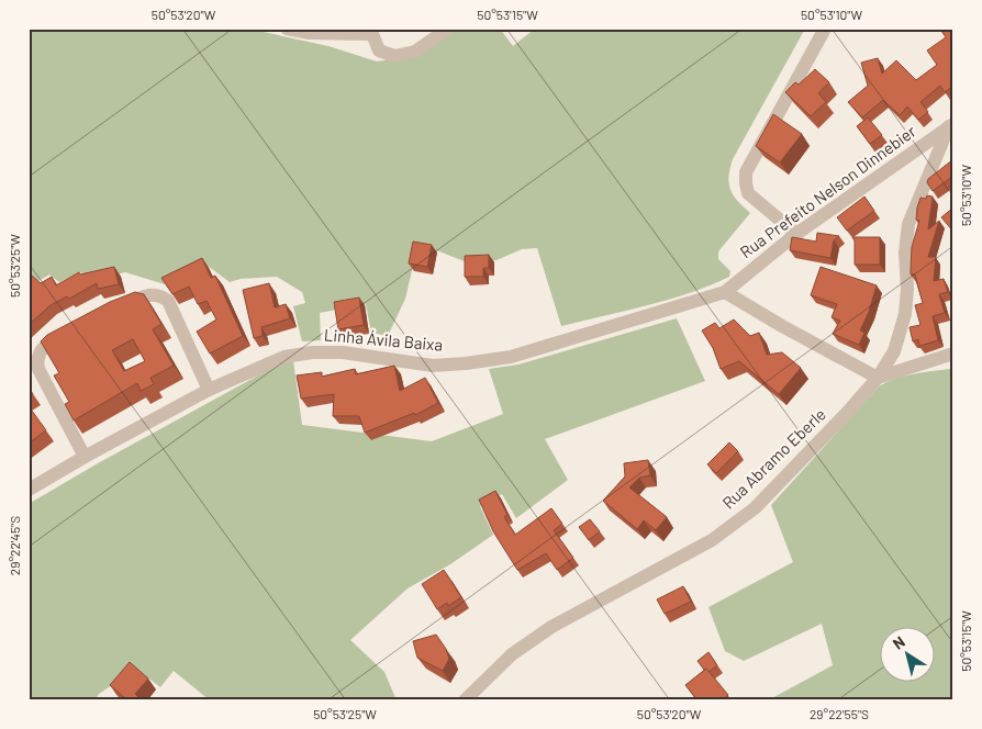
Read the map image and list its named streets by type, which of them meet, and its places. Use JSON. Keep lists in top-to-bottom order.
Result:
{
  "streets": {
    "street": ["Rua Prefeito Nelson Dinnebier", "Linha Ávila Baixa", "Rua Abramo Eberle"]
  },
  "crossings": [
    ["Rua Prefeito Nelson Dinnebier", "Linha Ávila Baixa"],
    ["Rua Prefeito Nelson Dinnebier", "Rua Abramo Eberle"]
  ],
  "north": "top left",
  "coordinates": [
    "50°53'20\"W",
    "50°53'15\"W",
    "50°53'10\"W",
    "50°53'25\"W",
    "29°22'45\"S",
    "29°22'55\"S"
  ]
}
